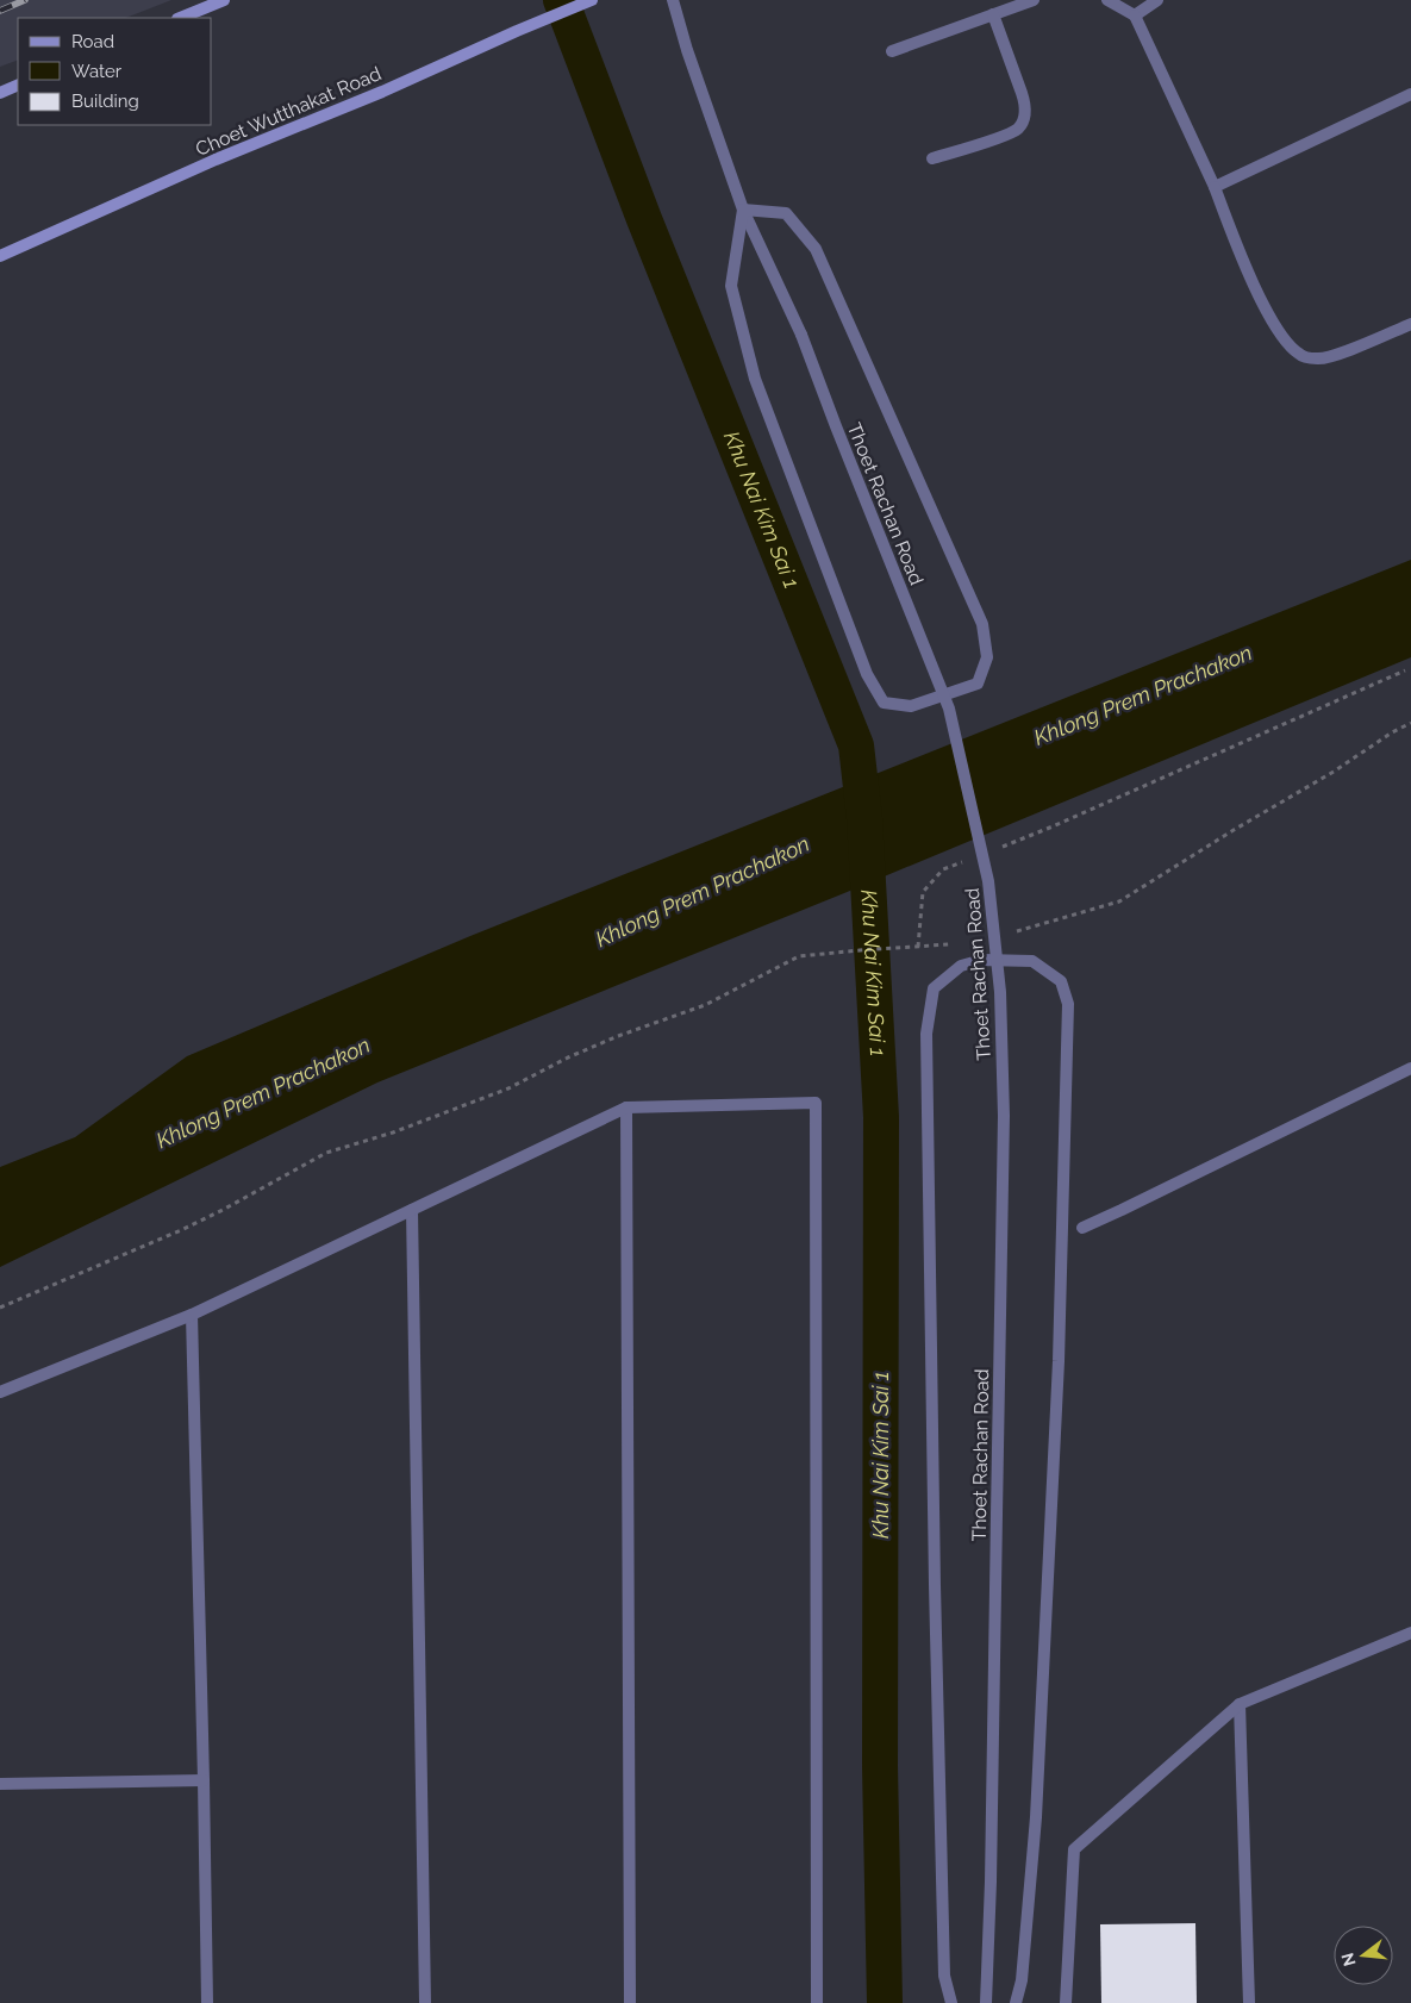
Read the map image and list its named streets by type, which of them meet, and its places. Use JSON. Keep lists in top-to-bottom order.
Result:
{
  "streets": {
    "main road": ["Choet Wutthakat Road"],
    "street": ["Thoet Rachan Road"]
  },
  "water": ["Khu Nai Kim Sai 1", "Khlong Prem Prachakon"],
  "legend": ["Road", "Water", "Building"],
  "north": "left"
}
